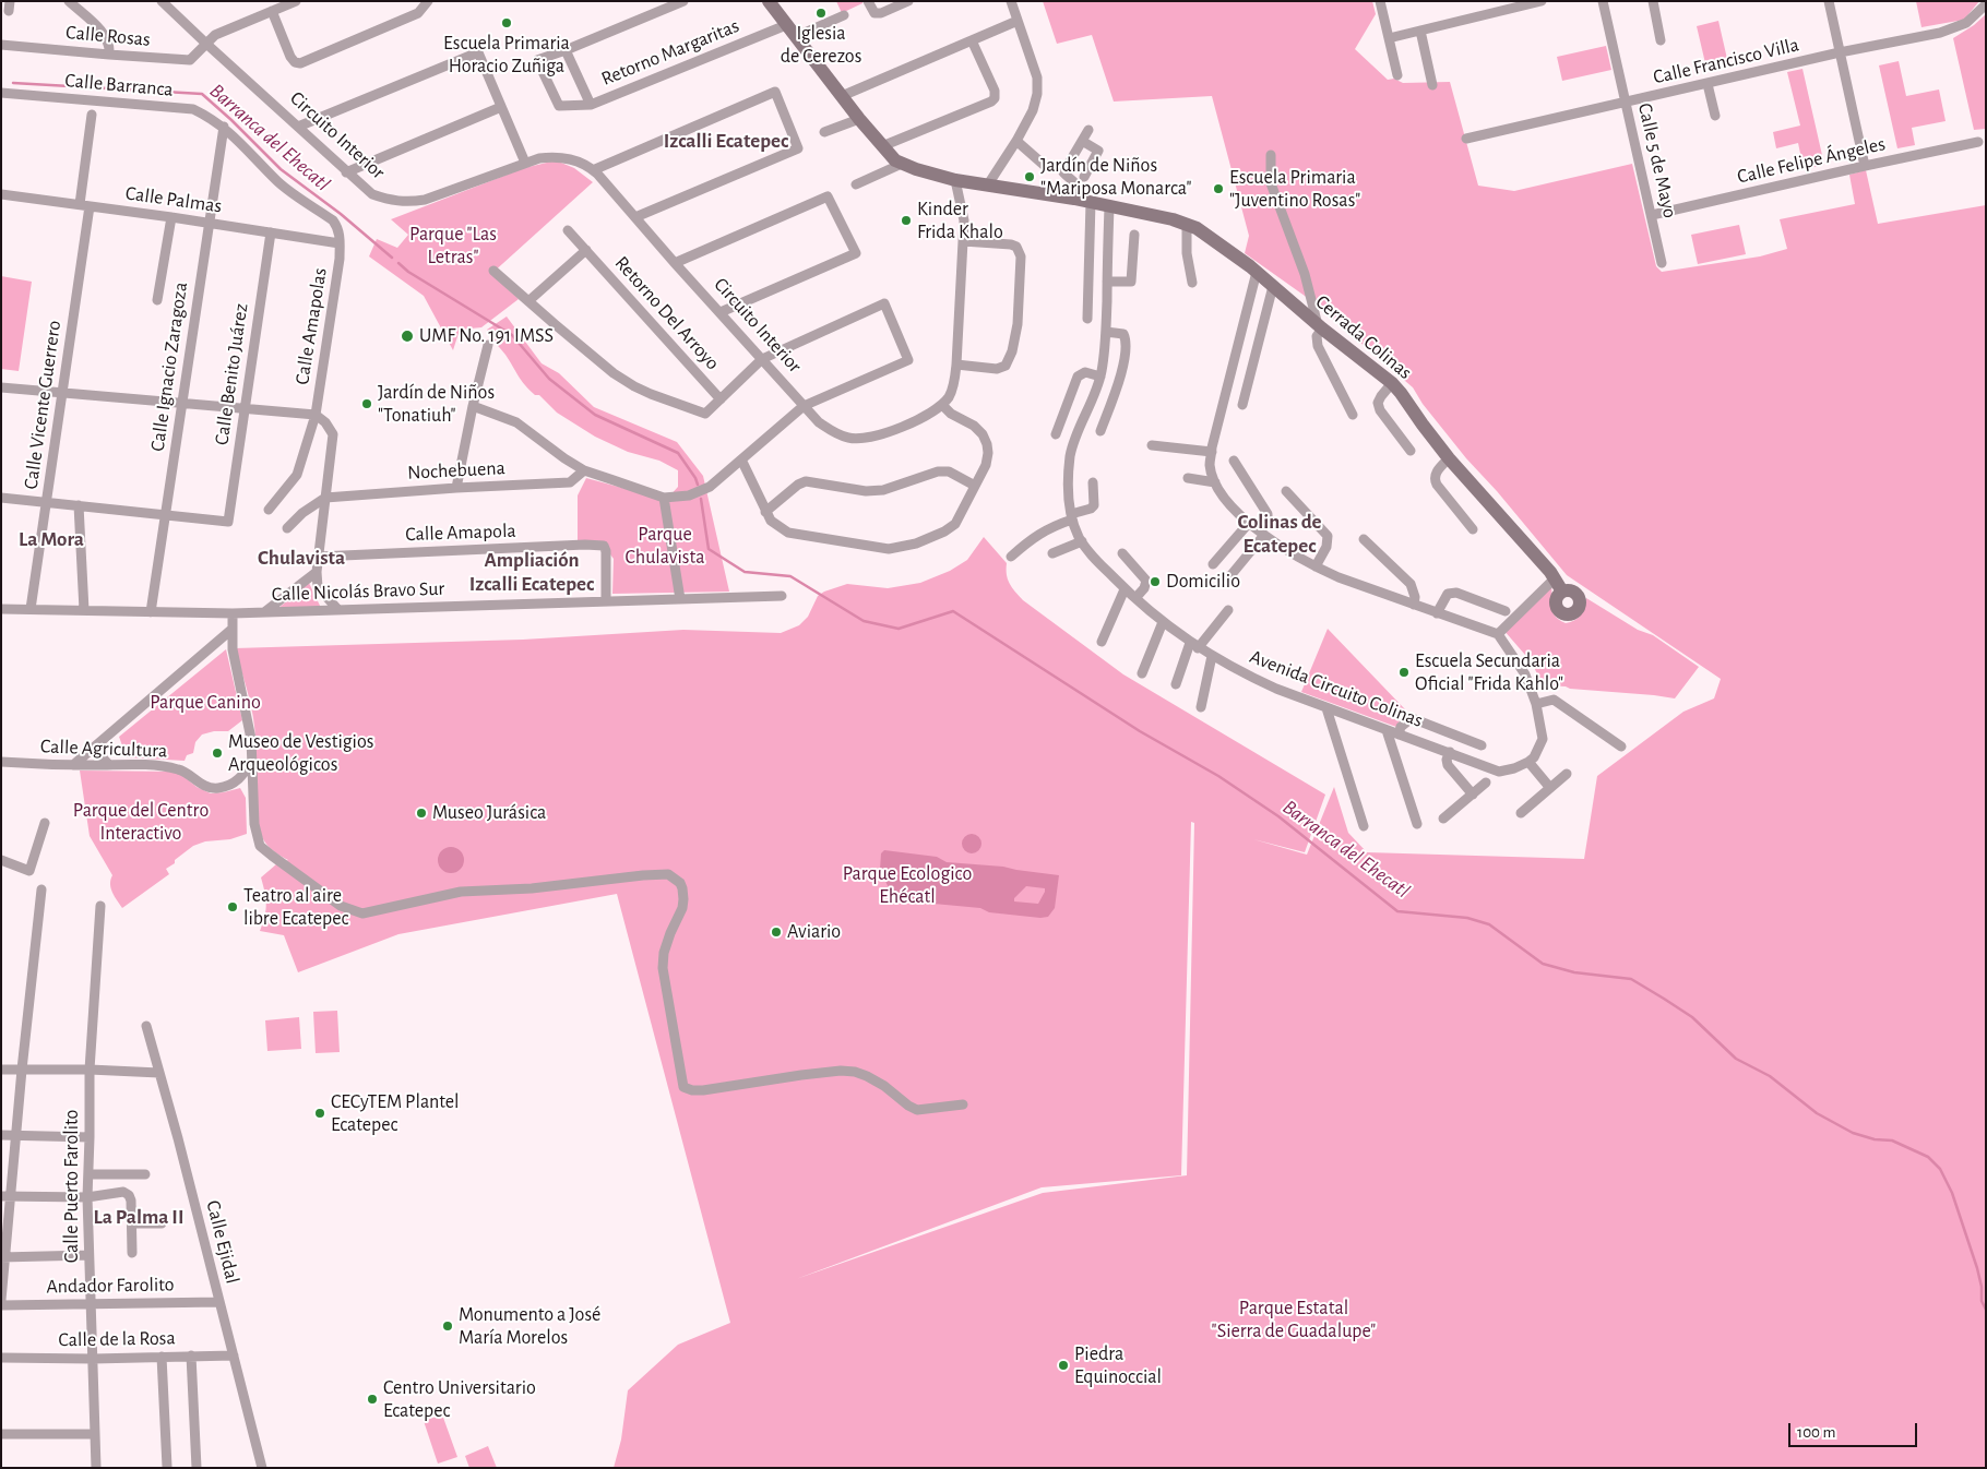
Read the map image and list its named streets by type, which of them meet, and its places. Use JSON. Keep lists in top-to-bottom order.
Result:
{
  "streets": {
    "main road": ["Cerrada Colinas"],
    "street": [
      "Calle Rosas",
      "Retorno Margaritas",
      "Calle Francisco Villa",
      "Calle Barranca",
      "Circuito Interior",
      "Calle 5 de Mayo",
      "Calle Felipe Ángeles",
      "Calle Palmas",
      "Retorno Del Arroyo",
      "Calle Amapolas",
      "Calle Ignacio Zaragoza",
      "Calle Benito Juárez",
      "Calle Vicente Guerrero",
      "Nochebuena",
      "Calle Amapola",
      "Calle Nicolás Bravo Sur",
      "Avenida Circuito Colinas",
      "Calle Agricultura",
      "Calle Puerto Farolito",
      "Calle Ejidal",
      "Andador Farolito",
      "Calle de la Rosa"
    ]
  },
  "crossings": [
    ["Calle Rosas", "Circuito Interior"],
    ["Calle Francisco Villa", "Calle 5 de Mayo"],
    ["Calle Barranca", "Calle Palmas"],
    ["Calle Barranca", "Calle Amapolas"],
    ["Calle Barranca", "Calle Ignacio Zaragoza"],
    ["Circuito Interior", "Retorno Del Arroyo"],
    ["Calle 5 de Mayo", "Calle Felipe Ángeles"],
    ["Calle Palmas", "Calle Amapolas"],
    ["Calle Palmas", "Calle Ignacio Zaragoza"],
    ["Calle Palmas", "Calle Benito Juárez"],
    ["Calle Palmas", "Calle Vicente Guerrero"],
    ["Cerrada Colinas", "Avenida Circuito Colinas"],
    ["Calle Ignacio Zaragoza", "Calle Benito Juárez"],
    ["Calle Ignacio Zaragoza", "Calle Nicolás Bravo Sur"],
    ["Calle Vicente Guerrero", "Calle Nicolás Bravo Sur"],
    ["Calle Amapola", "Calle Nicolás Bravo Sur"],
    ["Calle Puerto Farolito", "Andador Farolito"],
    ["Calle Puerto Farolito", "Calle de la Rosa"],
    ["Calle Ejidal", "Andador Farolito"],
    ["Calle Ejidal", "Calle de la Rosa"]
  ],
  "districts": [
    "Izcalli Ecatepec",
    "Colinas de Ecatepec",
    "La Mora",
    "Chulavista",
    "Ampliación Izcalli Ecatepec",
    "La Palma II"
  ],
  "water": ["Barranca del Ehecatl"],
  "parks": [
    "Parque \"Las Letras\"",
    "Parque Chulavista",
    "Parque Canino",
    "Parque del Centro Interactivo",
    "Parque Ecologico Ehécatl",
    "Parque Estatal \"Sierra de Guadalupe\""
  ],
  "places": [
    "Iglesia de Cerezos",
    "Escuela Primaria Horacio Zuñiga",
    "Jardín de Niños \"Mariposa Monarca\"",
    "Escuela Primaria \"Juventino Rosas\"",
    "Kinder Frida Khalo",
    "UMF No. 191 IMSS",
    "Jardín de Niños \"Tonatiuh\"",
    "Domicilio",
    "Escuela Secundaria Oficial \"Frida Kahlo\"",
    "Museo de Vestigios Arqueológicos",
    "Museo Jurásica",
    "Teatro al aire libre Ecatepec",
    "Aviario",
    "CECyTEM Plantel Ecatepec",
    "Monumento a José María Morelos",
    "Piedra Equinoccial",
    "Centro Universitario Ecatepec"
  ],
  "scale_bar": "100 m"
}
